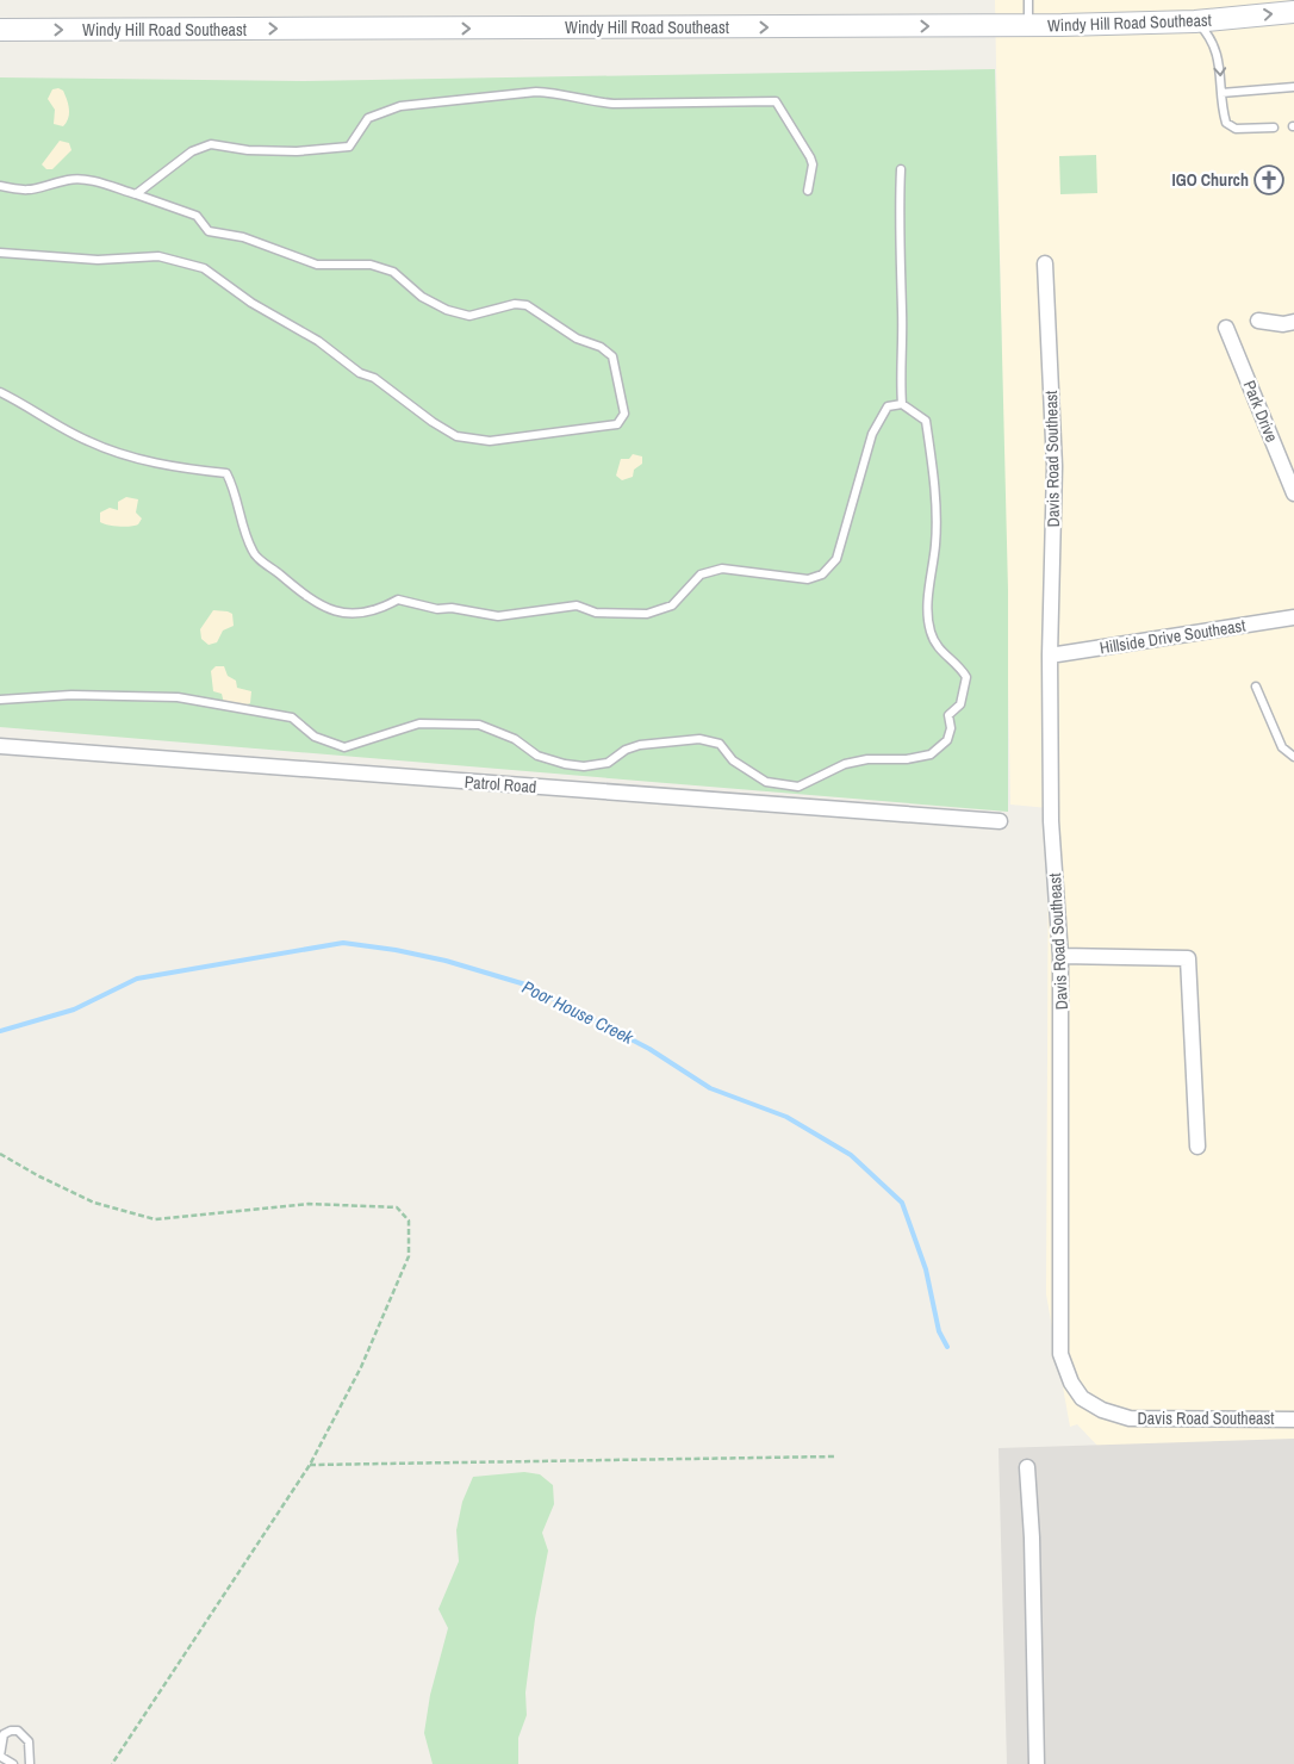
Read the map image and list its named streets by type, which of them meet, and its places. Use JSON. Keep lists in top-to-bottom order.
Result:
{
  "streets": {
    "main road": ["Windy Hill Road Southeast"],
    "street": [
      "Park Drive",
      "Davis Road Southeast",
      "Hillside Drive Southeast",
      "Patrol Road"
    ]
  },
  "crossings": [
    ["Davis Road Southeast", "Hillside Drive Southeast"]
  ],
  "one_way": ["Windy Hill Road Southeast"],
  "water": ["Poor House Creek"],
  "places": {
    "church": ["IGO Church"]
  }
}
